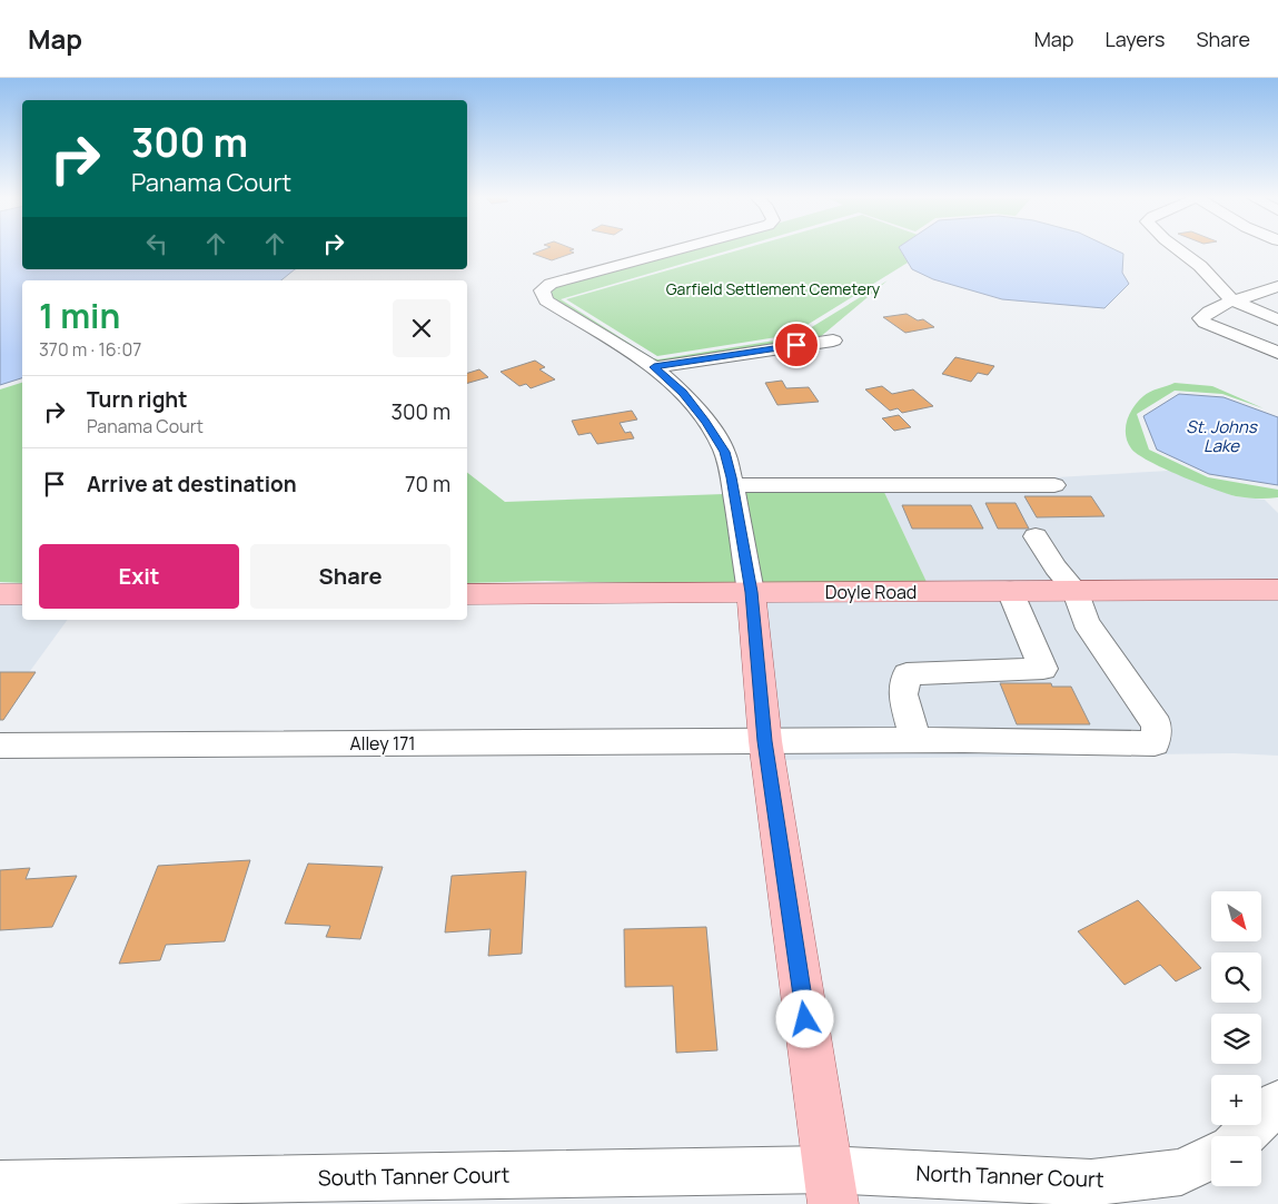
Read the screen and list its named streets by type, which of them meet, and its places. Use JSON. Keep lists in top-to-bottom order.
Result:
{
  "streets": {
    "main road": ["Doyle Road"],
    "street": ["Alley 171", "South Tanner Court", "North Tanner Court"]
  },
  "crossings": [
    ["Doyle Road", "Alley 171"],
    ["South Tanner Court", "North Tanner Court"]
  ],
  "water": ["St. Johns Lake"],
  "parks": ["Garfield Settlement Cemetery"],
  "north": "bottom right",
  "page": {
    "header": "Map",
    "nav": ["Map", "Layers", "Share"],
    "turn": ["300 m", "Panama Court"],
    "heading": ["1 min", "370 m · 16:07"],
    "list": [
      {
        "name": "Turn right",
        "note": "Panama Court",
        "value": "300 m"
      },
      {
        "name": "Arrive at destination",
        "value": "70 m"
      }
    ],
    "buttons": ["Exit", "Share"],
    "map_buttons": ["+", "−"]
  }
}
